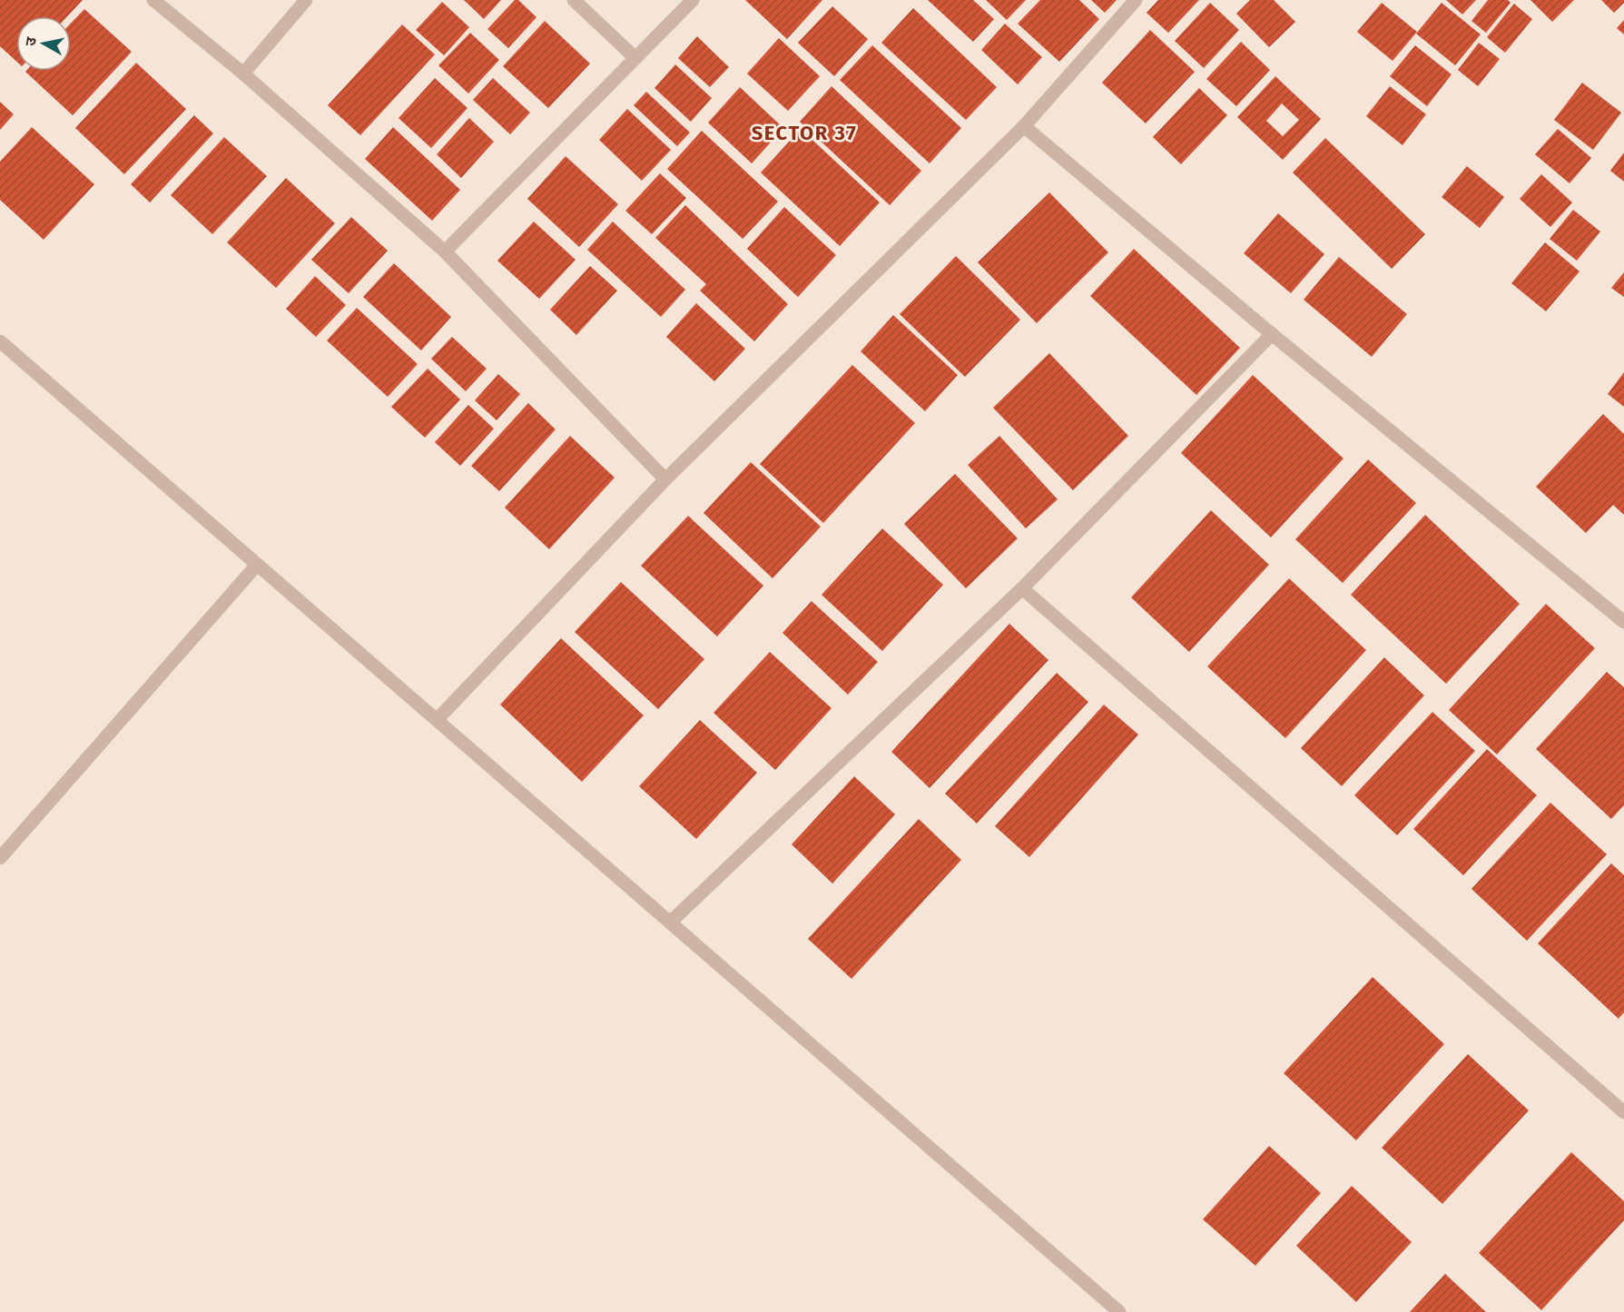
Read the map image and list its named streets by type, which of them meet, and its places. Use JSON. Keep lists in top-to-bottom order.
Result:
{
  "districts": ["SECTOR 37"],
  "north": "left"
}
